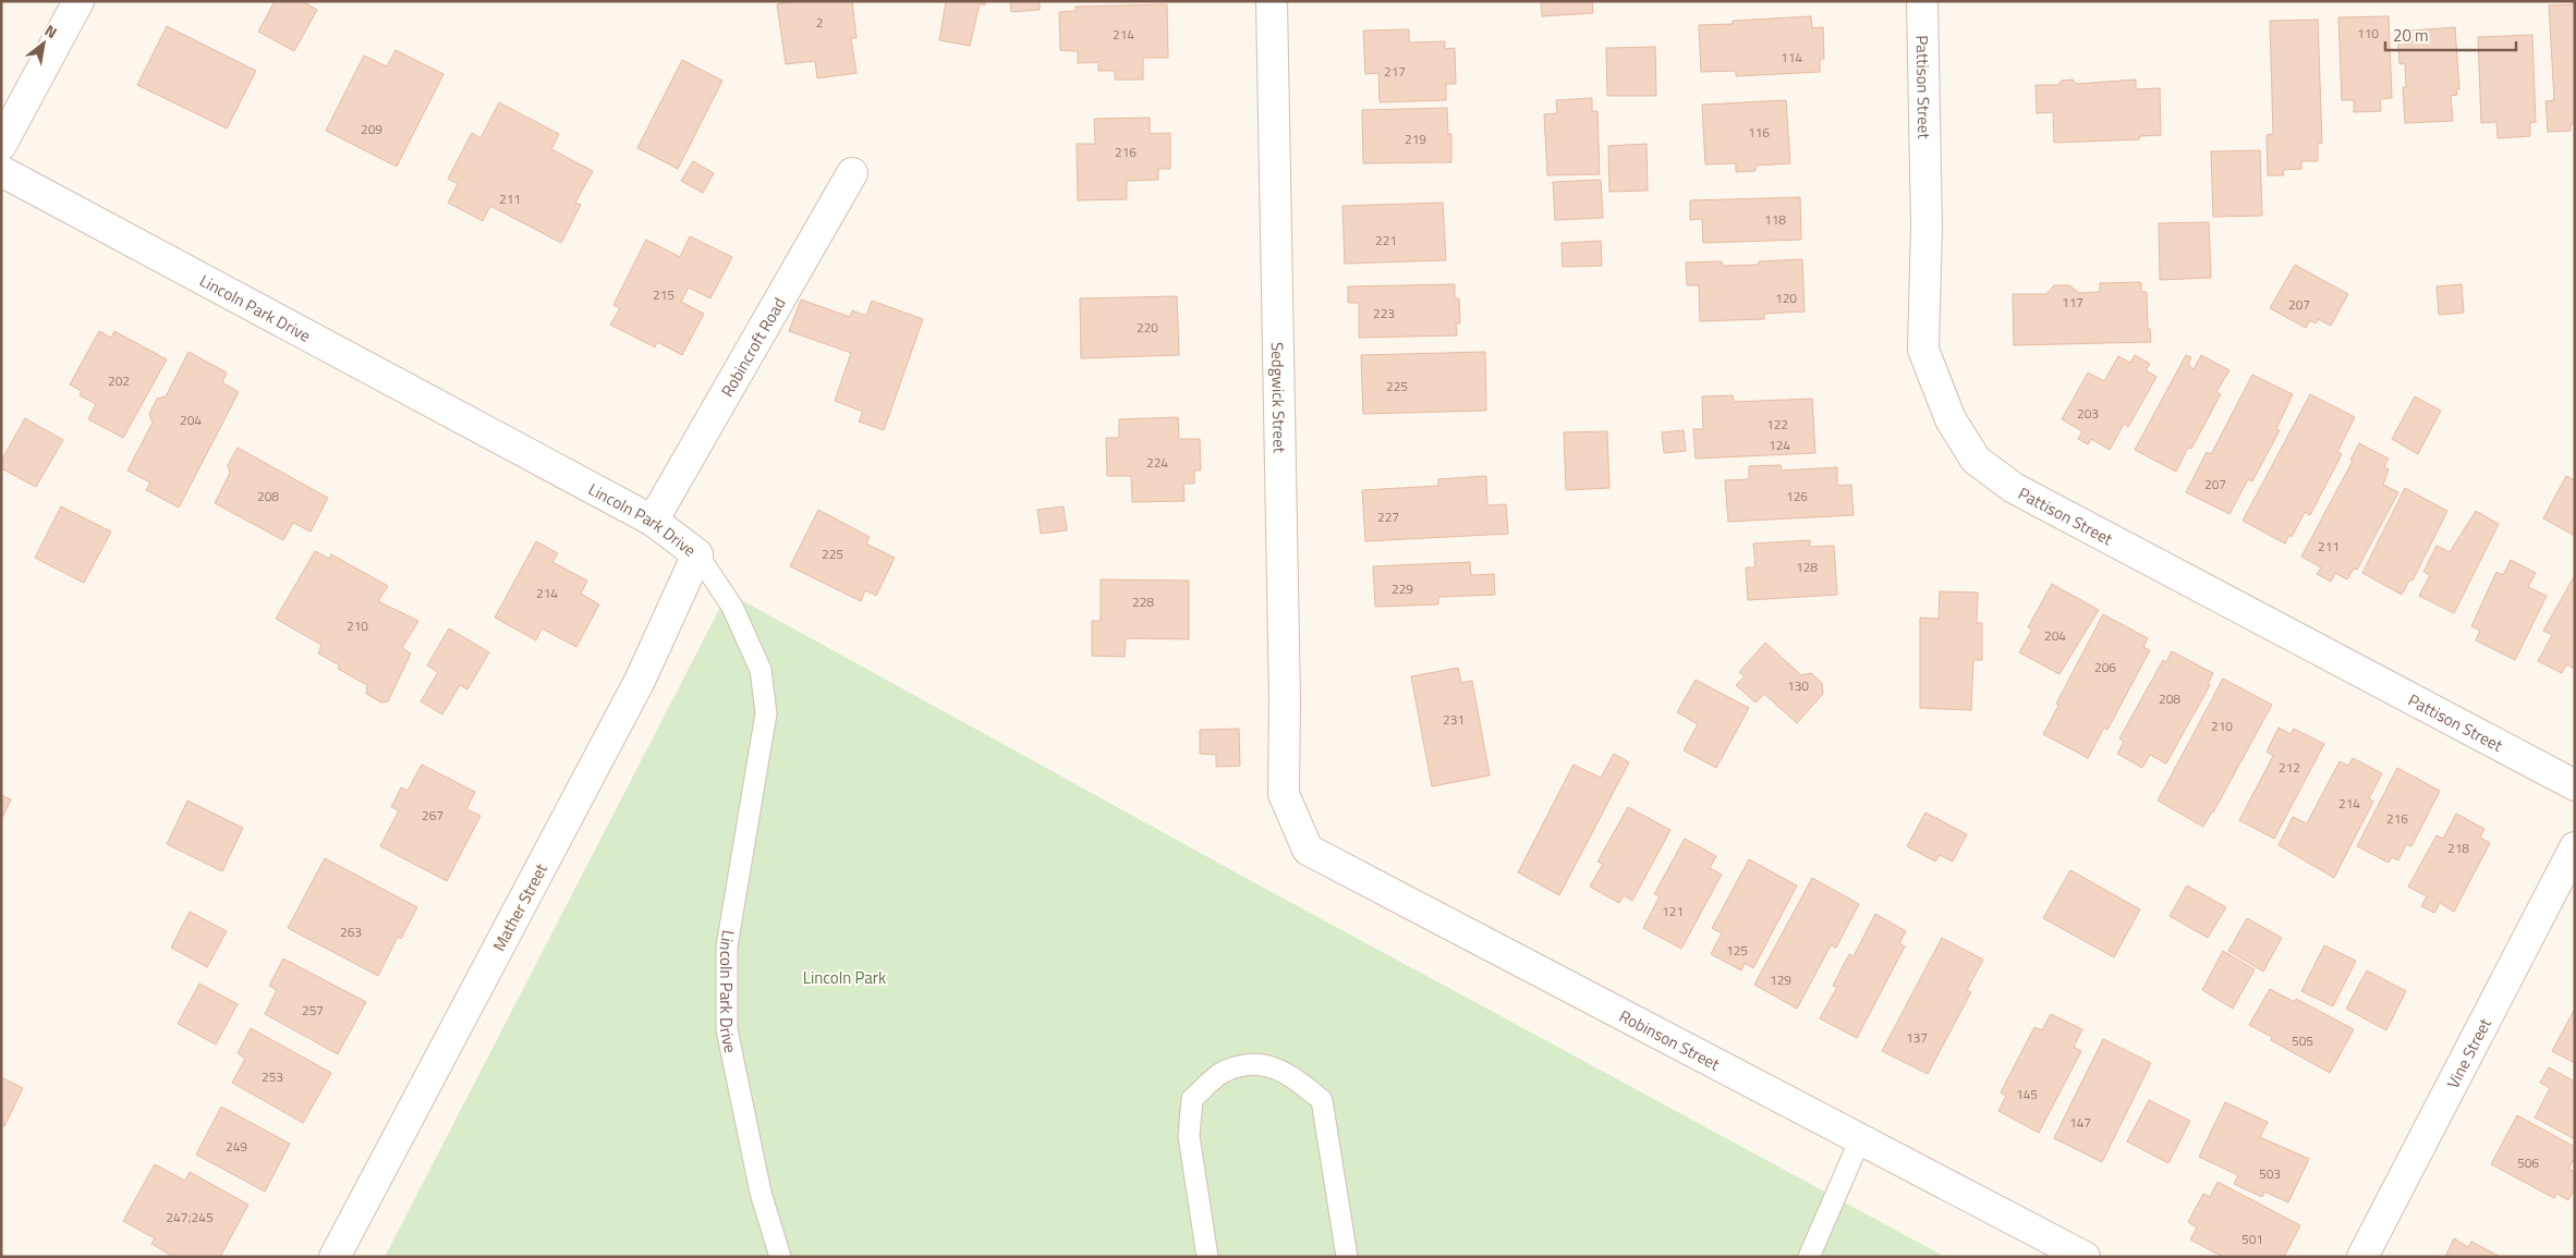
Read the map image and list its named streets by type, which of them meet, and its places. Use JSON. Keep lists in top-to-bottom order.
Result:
{
  "streets": {
    "street": [
      "Pattison Street",
      "Lincoln Park Drive",
      "Robincroft Road",
      "Sedgwick Street",
      "Mather Street",
      "Robinson Street",
      "Vine Street"
    ]
  },
  "crossings": [
    ["Lincoln Park Drive", "Robincroft Road"],
    ["Lincoln Park Drive", "Mather Street"],
    ["Sedgwick Street", "Robinson Street"]
  ],
  "parks": ["Lincoln Park"],
  "house_numbers": [
    "2",
    "110",
    "214",
    "114",
    "217",
    "209",
    "116",
    "219",
    "216",
    "211",
    "118",
    "221",
    "215",
    "120",
    "117",
    "207",
    "223",
    "220",
    "202",
    "225",
    "203",
    "204",
    "122",
    "124",
    "224",
    "207",
    "208",
    "126",
    "227",
    "211",
    "225",
    "128",
    "229",
    "214",
    "228",
    "210",
    "204",
    "206",
    "130",
    "208",
    "231",
    "210",
    "212",
    "214",
    "267",
    "216",
    "218",
    "121",
    "263",
    "125",
    "129",
    "257",
    "137",
    "505",
    "253",
    "145",
    "147",
    "249",
    "506",
    "503",
    "247;245",
    "501"
  ],
  "scale_bar": "20 m",
  "north": "top right"
}
